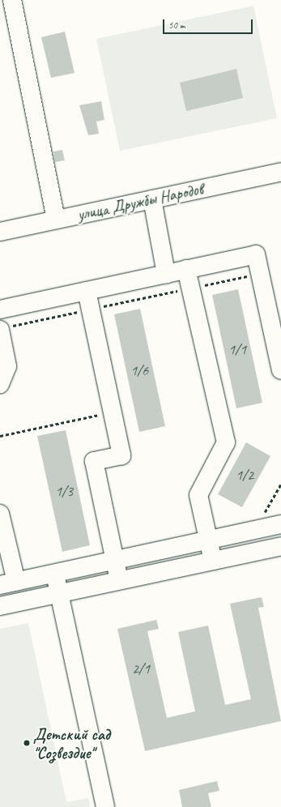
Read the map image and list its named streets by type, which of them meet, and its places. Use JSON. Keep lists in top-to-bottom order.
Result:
{
  "streets": {
    "street": ["улица Дружбы Народов"]
  },
  "places": ["Детский сад \"Созвездие\""],
  "house_numbers": [
    "1/1",
    "1/6",
    "1/2",
    "1/3",
    "2/1"
  ],
  "scale_bar": "50 m"
}
